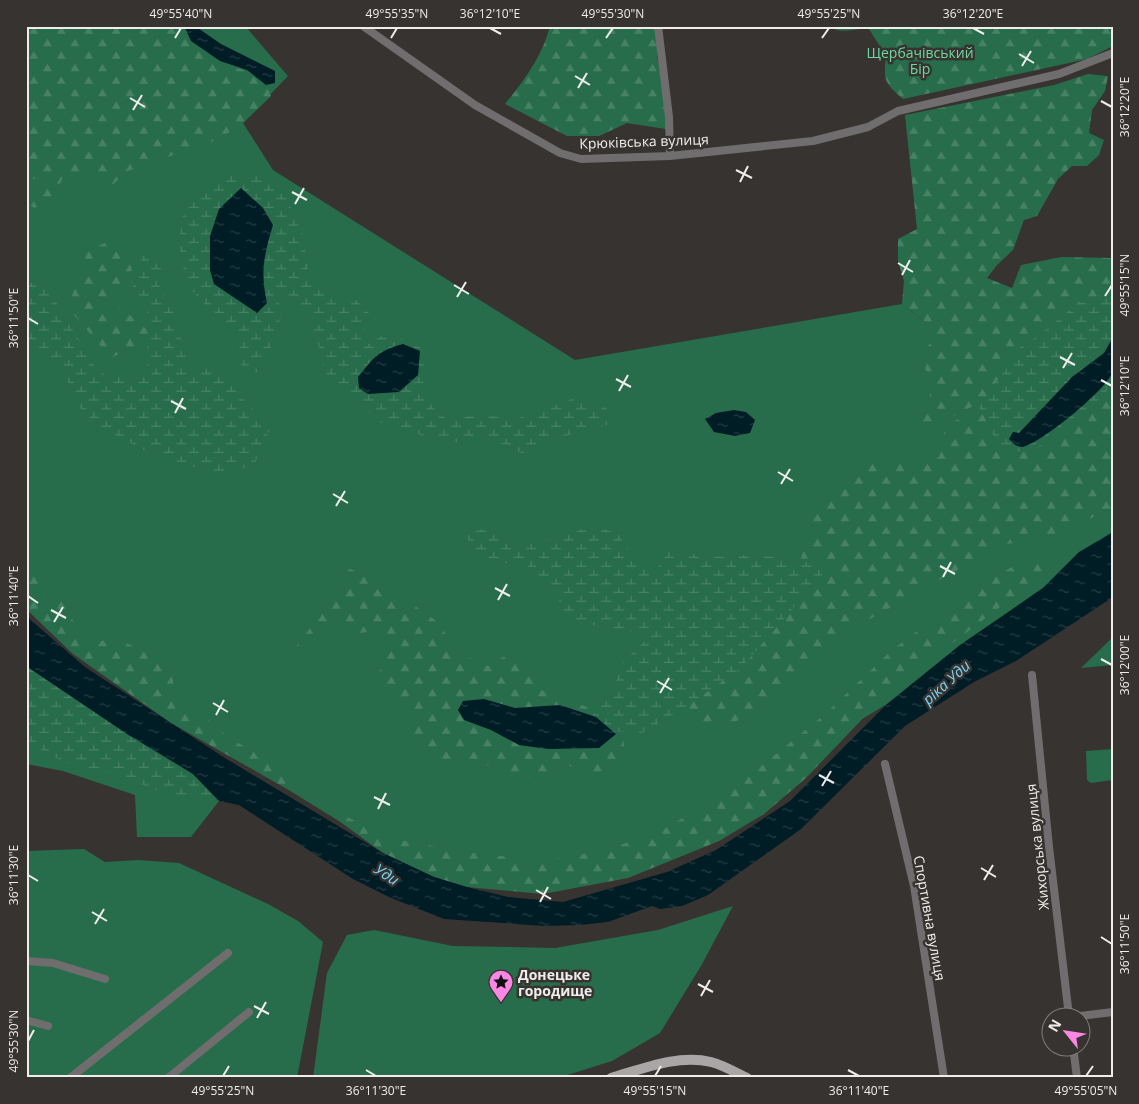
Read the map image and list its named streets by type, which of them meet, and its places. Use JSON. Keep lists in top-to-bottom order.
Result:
{
  "streets": {
    "street": ["Крюківська вулиця", "Жихорська вулиця", "Спортивна вулиця"]
  },
  "water": ["ріка Уди", "Уди"],
  "parks": ["Щербачівський Бір"],
  "places": {
    "place": ["Донецьке городище"]
  },
  "north": "top left",
  "coordinates": [
    "49°55'40\"N",
    "49°55'35\"N",
    "36°12'10\"E",
    "49°55'30\"N",
    "49°55'25\"N",
    "36°12'20\"E",
    "49°55'15\"N",
    "36°11'50\"E",
    "36°11'40\"E",
    "36°12'00\"E",
    "36°11'30\"E",
    "49°55'05\"N"
  ]
}
